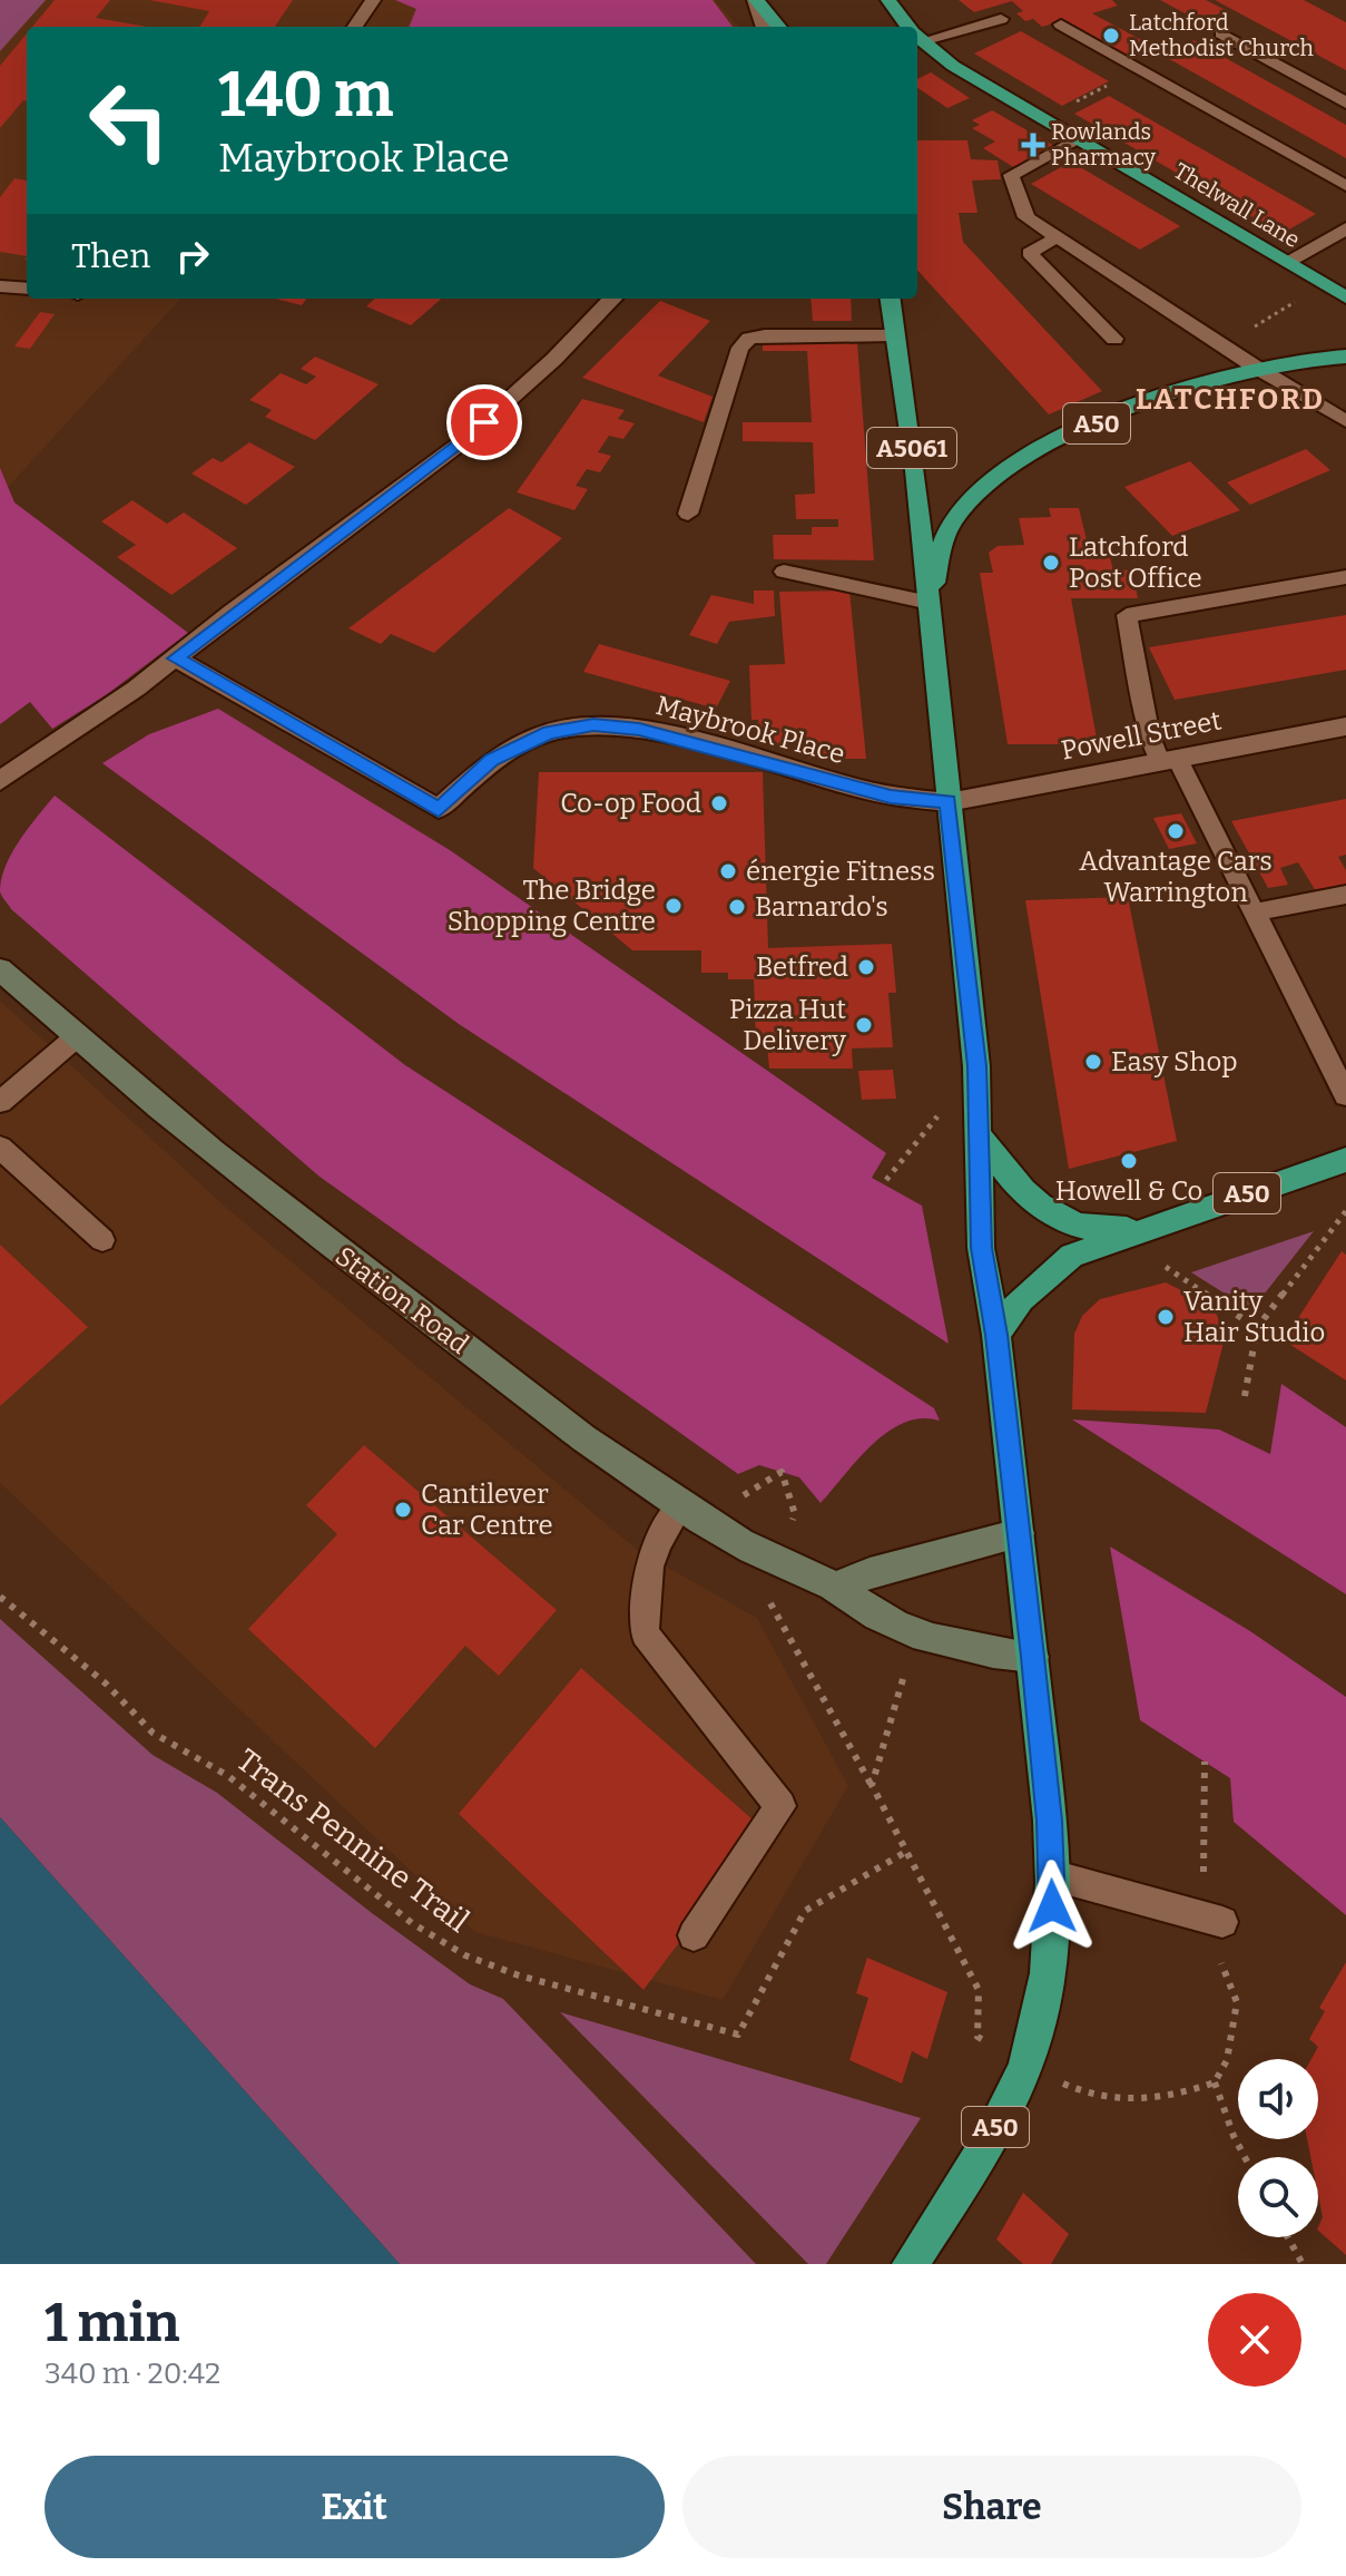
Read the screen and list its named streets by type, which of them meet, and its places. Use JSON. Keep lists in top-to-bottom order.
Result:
{
  "streets": {
    "highway": ["Thelwall Lane", "A50", "A5061"],
    "main road": ["Station Road"],
    "street": ["Maybrook Place", "Powell Street"],
    "path": ["Trans Pennine Trail"]
  },
  "crossings": [
    ["A50", "A5061"],
    ["A50", "Maybrook Place"],
    ["A50", "Powell Street"],
    ["A50", "Station Road"],
    ["Maybrook Place", "Powell Street"]
  ],
  "districts": ["LATCHFORD"],
  "places": {
    "other": [
      "Latchford Methodist Church",
      "Latchford Post Office",
      "Co-op Food",
      "Advantage Cars Warrington",
      "énergie Fitness",
      "The Bridge Shopping Centre",
      "Barnardo's",
      "Betfred",
      "Pizza Hut Delivery",
      "Easy Shop",
      "Howell & Co",
      "Vanity Hair Studio",
      "Cantilever Car Centre"
    ],
    "health": ["Rowlands Pharmacy"]
  },
  "page": {
    "turn": ["140 m", "Maybrook Place"],
    "then": "Then",
    "heading": ["1 min", "340 m · 20:42"],
    "buttons": ["Exit", "Share"]
  }
}
